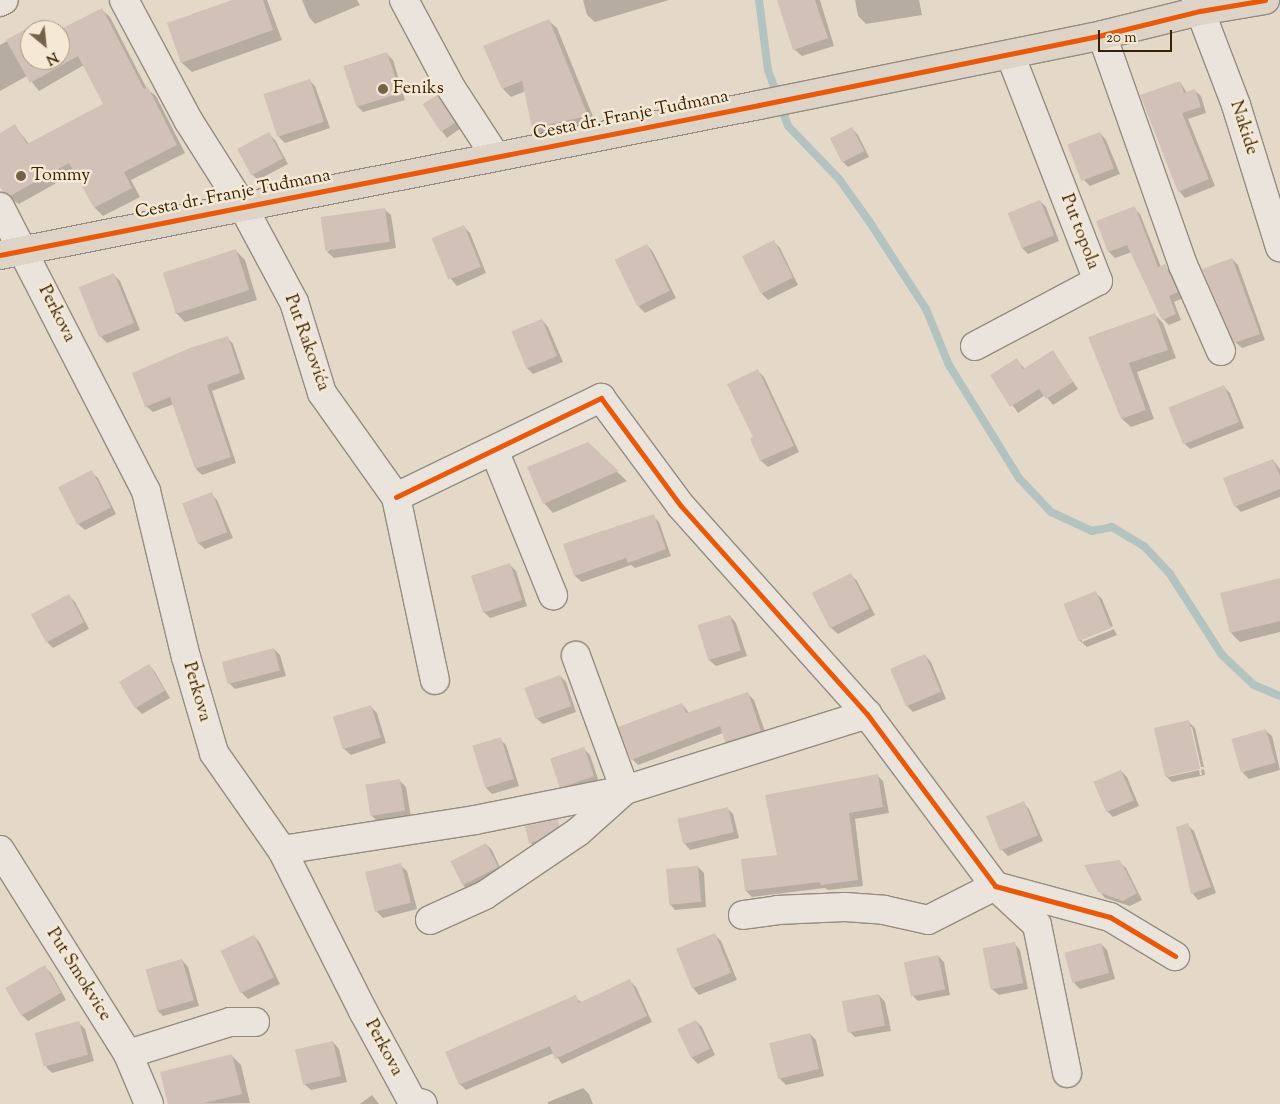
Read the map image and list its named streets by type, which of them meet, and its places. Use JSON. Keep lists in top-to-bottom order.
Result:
{
  "streets": {
    "main road": ["Cesta dr. Franje Tuđmana"],
    "street": [
      "Nakide",
      "Put topola",
      "Perkova",
      "Put Rakovića",
      "Put Smokvice"
    ]
  },
  "crossings": [
    ["Cesta dr. Franje Tuđmana", "Nakide"],
    ["Cesta dr. Franje Tuđmana", "Put topola"],
    ["Cesta dr. Franje Tuđmana", "Perkova"],
    ["Cesta dr. Franje Tuđmana", "Put Rakovića"]
  ],
  "places": ["Feniks", "Tommy"],
  "scale_bar": "20 m",
  "north": "bottom right"
}
